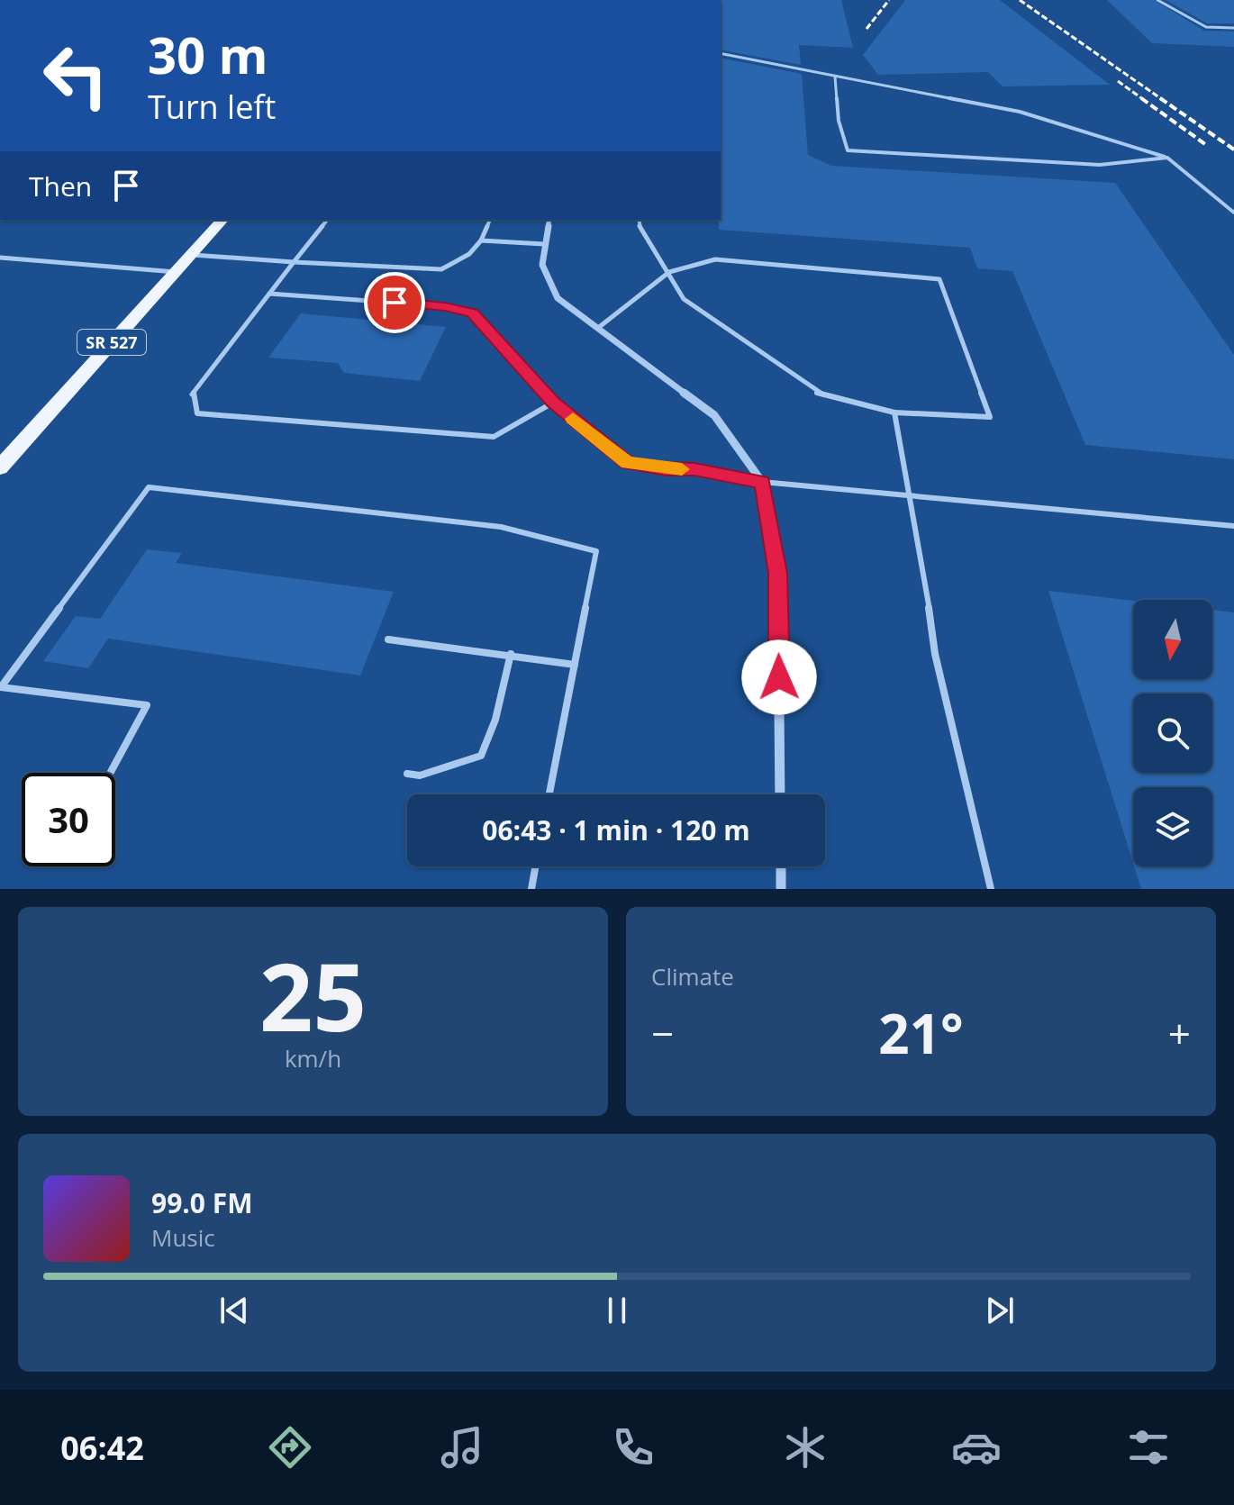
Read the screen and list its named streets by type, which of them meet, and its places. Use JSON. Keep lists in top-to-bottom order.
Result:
{
  "streets": {
    "main road": ["SR 527"]
  },
  "north": "bottom",
  "page": {
    "turn": ["30 m", "Turn left"],
    "then": "Then",
    "limit": "30",
    "trip": "06:43 · 1 min · 120 m",
    "tile": [
      ["25", "km/h"],
      "Climate"
    ],
    "heat": ["−", "21°", "+"],
    "song": ["99.0 FM", "Music"],
    "tabs": "06:42"
  }
}
